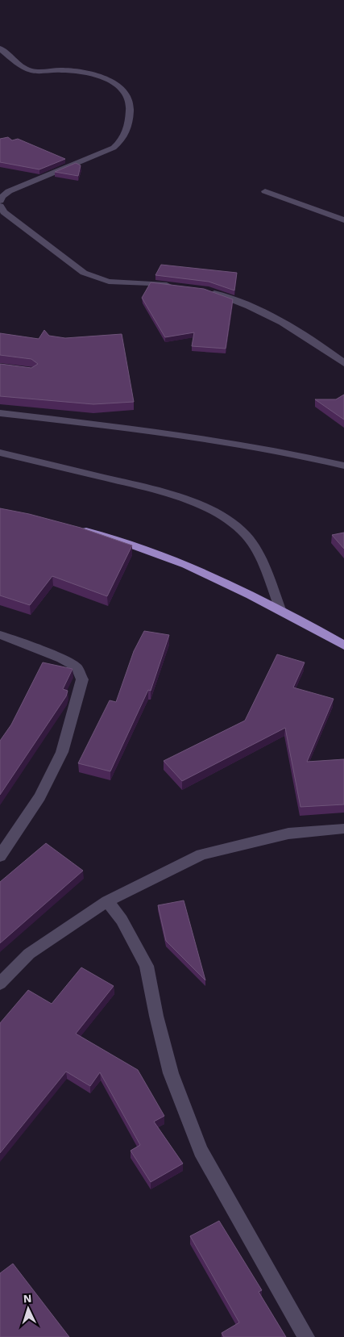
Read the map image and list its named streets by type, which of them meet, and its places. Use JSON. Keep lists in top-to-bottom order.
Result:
{
  "north": "top"
}
